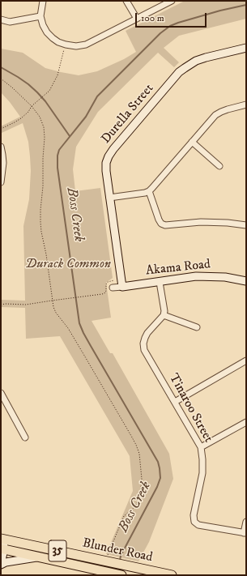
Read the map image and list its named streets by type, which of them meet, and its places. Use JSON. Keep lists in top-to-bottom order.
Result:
{
  "streets": {
    "main road": ["35", "Blunder Road"],
    "street": ["Durella Street", "Akama Road", "Tinaroo Street"]
  },
  "crossings": [
    ["Durella Street", "Akama Road"]
  ],
  "water": ["Boss Creek"],
  "parks": ["Durack Common"],
  "scale_bar": "100 m"
}
